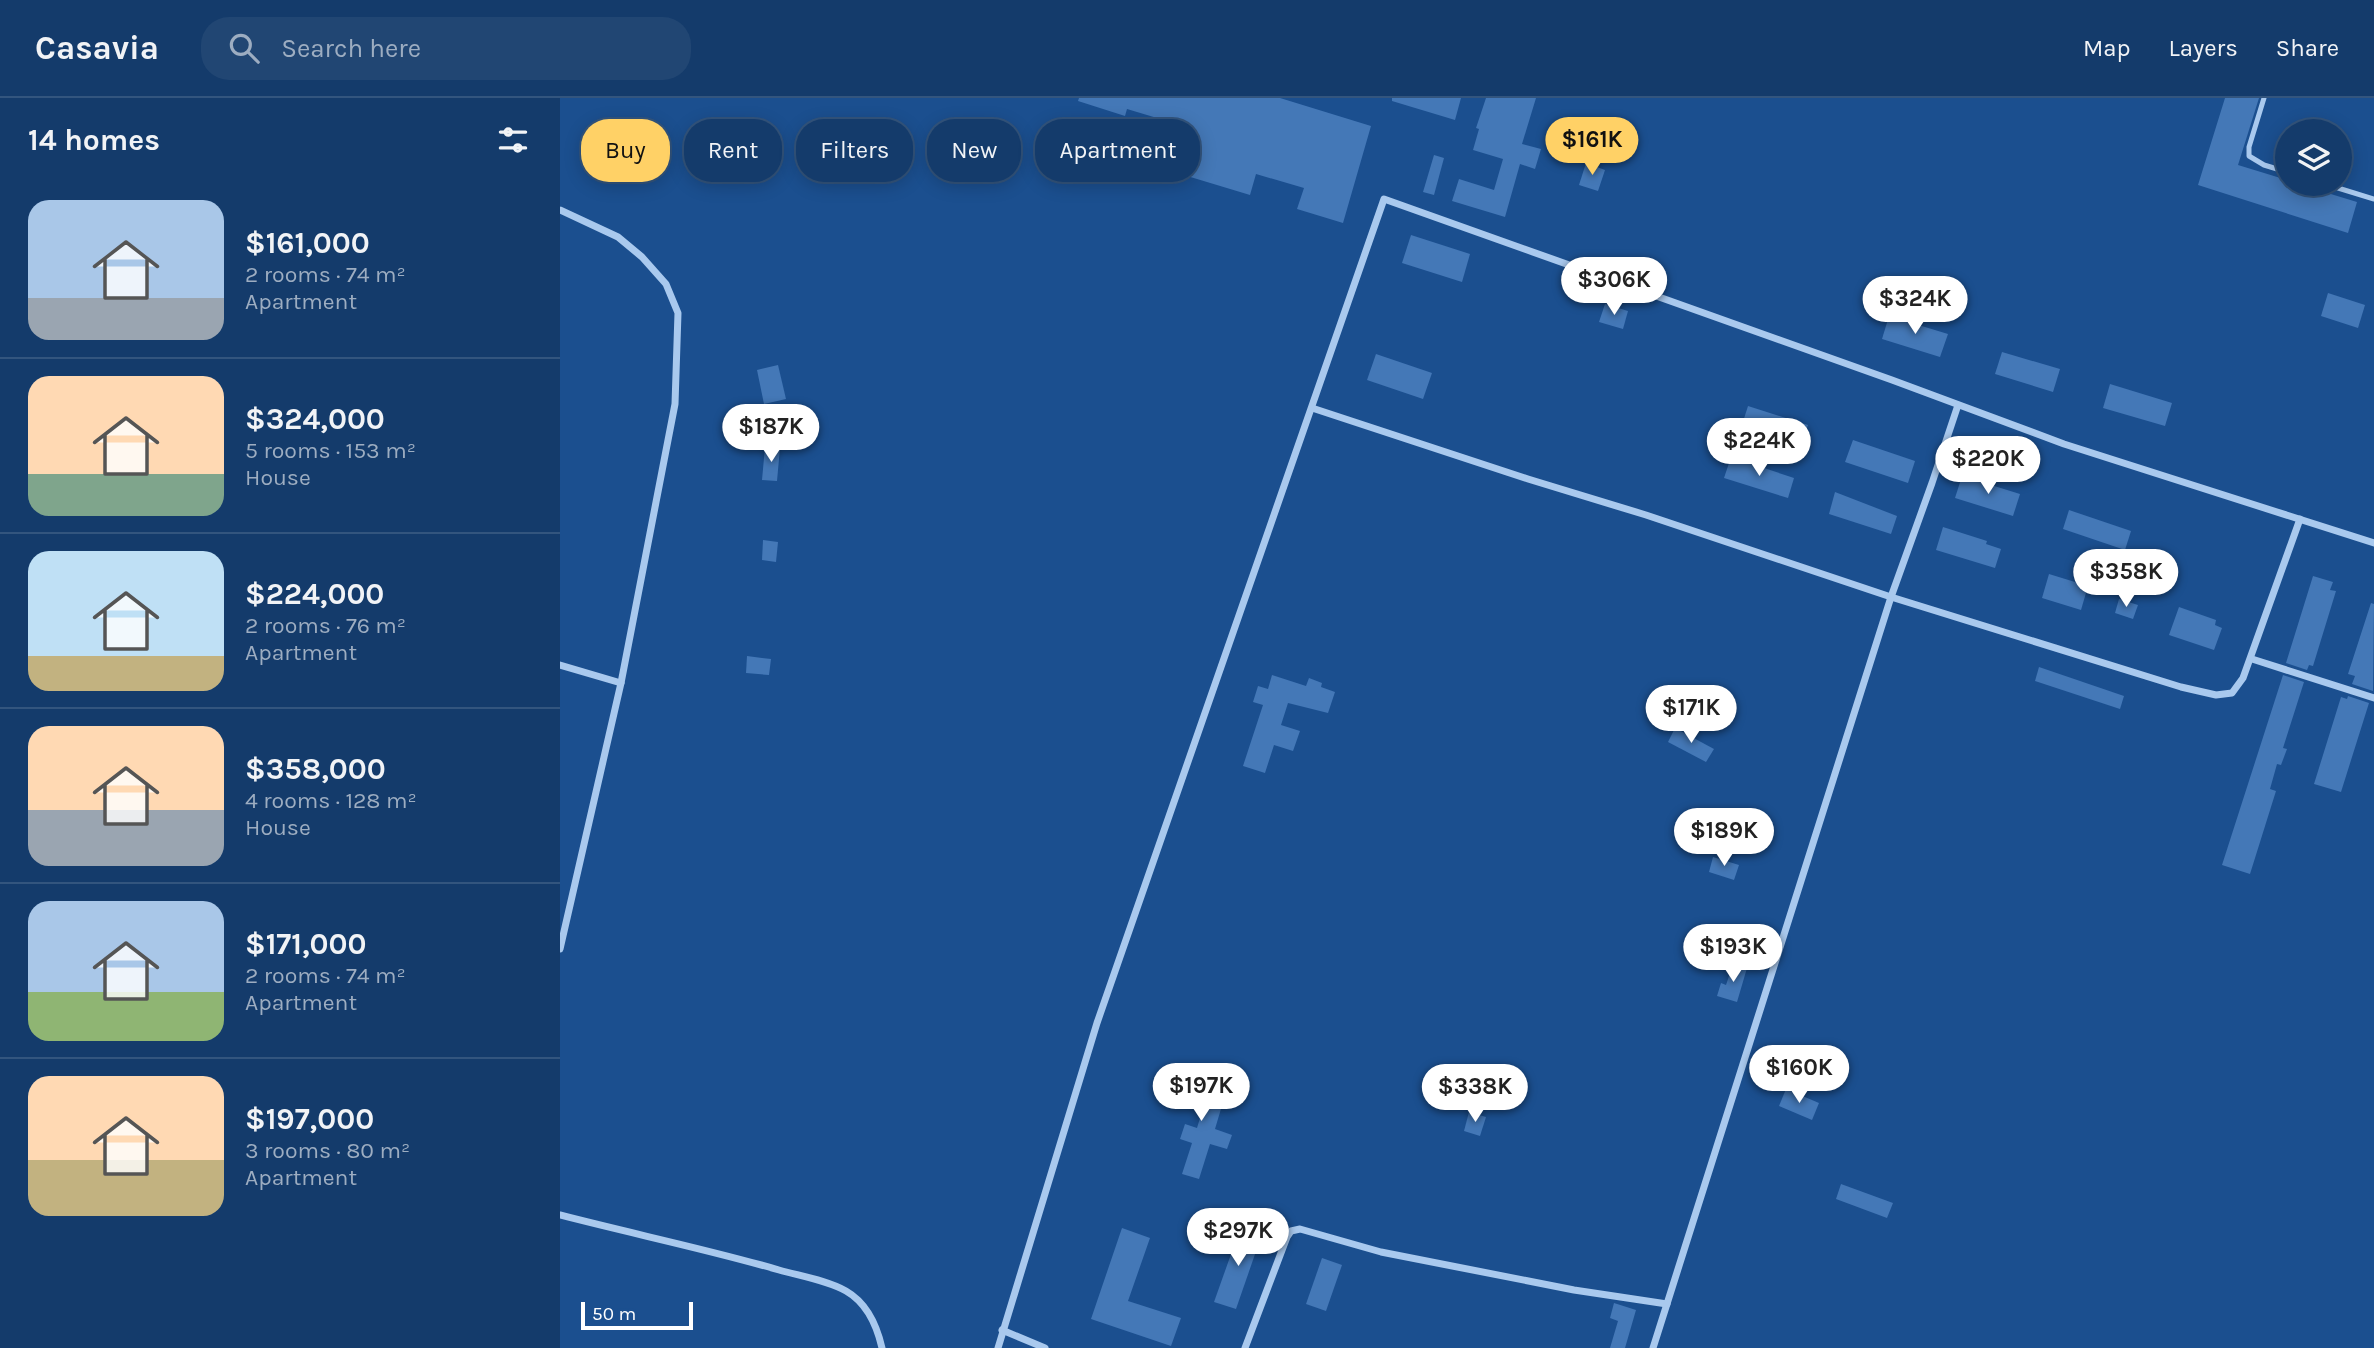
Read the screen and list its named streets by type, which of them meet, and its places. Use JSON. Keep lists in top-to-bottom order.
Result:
{
  "scale_bar": "50 m",
  "page": {
    "header": "Casavia",
    "search": "Search here",
    "nav": ["Map", "Layers", "Share"],
    "heading": "14 homes",
    "price": [
      "$161K",
      "$306K",
      "$324K",
      "$187K",
      "$224K",
      "$220K",
      "$358K",
      "$171K",
      "$189K",
      "$193K",
      "$160K",
      "$197K",
      "$338K",
      "$297K"
    ],
    "chip": [
      "Buy",
      "Rent",
      "Filters",
      "New",
      "Apartment"
    ],
    "list": [
      {
        "name": "$161,000",
        "note": "2 rooms · 74 m² · Apartment"
      },
      {
        "name": "$324,000",
        "note": "5 rooms · 153 m² · House"
      },
      {
        "name": "$224,000",
        "note": "2 rooms · 76 m² · Apartment"
      },
      {
        "name": "$358,000",
        "note": "4 rooms · 128 m² · House"
      },
      {
        "name": "$171,000",
        "note": "2 rooms · 74 m² · Apartment"
      },
      {
        "name": "$197,000",
        "note": "3 rooms · 80 m² · Apartment"
      }
    ],
    "scale": "50 m"
  }
}
